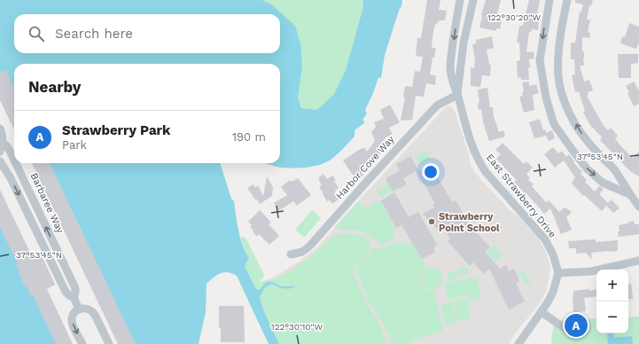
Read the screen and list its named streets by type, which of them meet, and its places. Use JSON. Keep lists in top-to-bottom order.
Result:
{
  "streets": {
    "street": ["Harbor Cove Way", "East Strawberry Drive", "Barbaree Way"]
  },
  "crossings": [
    ["Harbor Cove Way", "East Strawberry Drive"]
  ],
  "places": ["Strawberry Point School"],
  "page": {
    "search": "Search here",
    "heading": "Nearby",
    "list": [
      {
        "mark": "A",
        "name": "Strawberry Park",
        "note": "Park",
        "value": "190 m"
      }
    ],
    "map_buttons": ["+", "−"],
    "pins": "A"
  },
  "coordinates": ["122°30'20\"W", "37°53'45\"N", "122°30'10\"W"]
}
